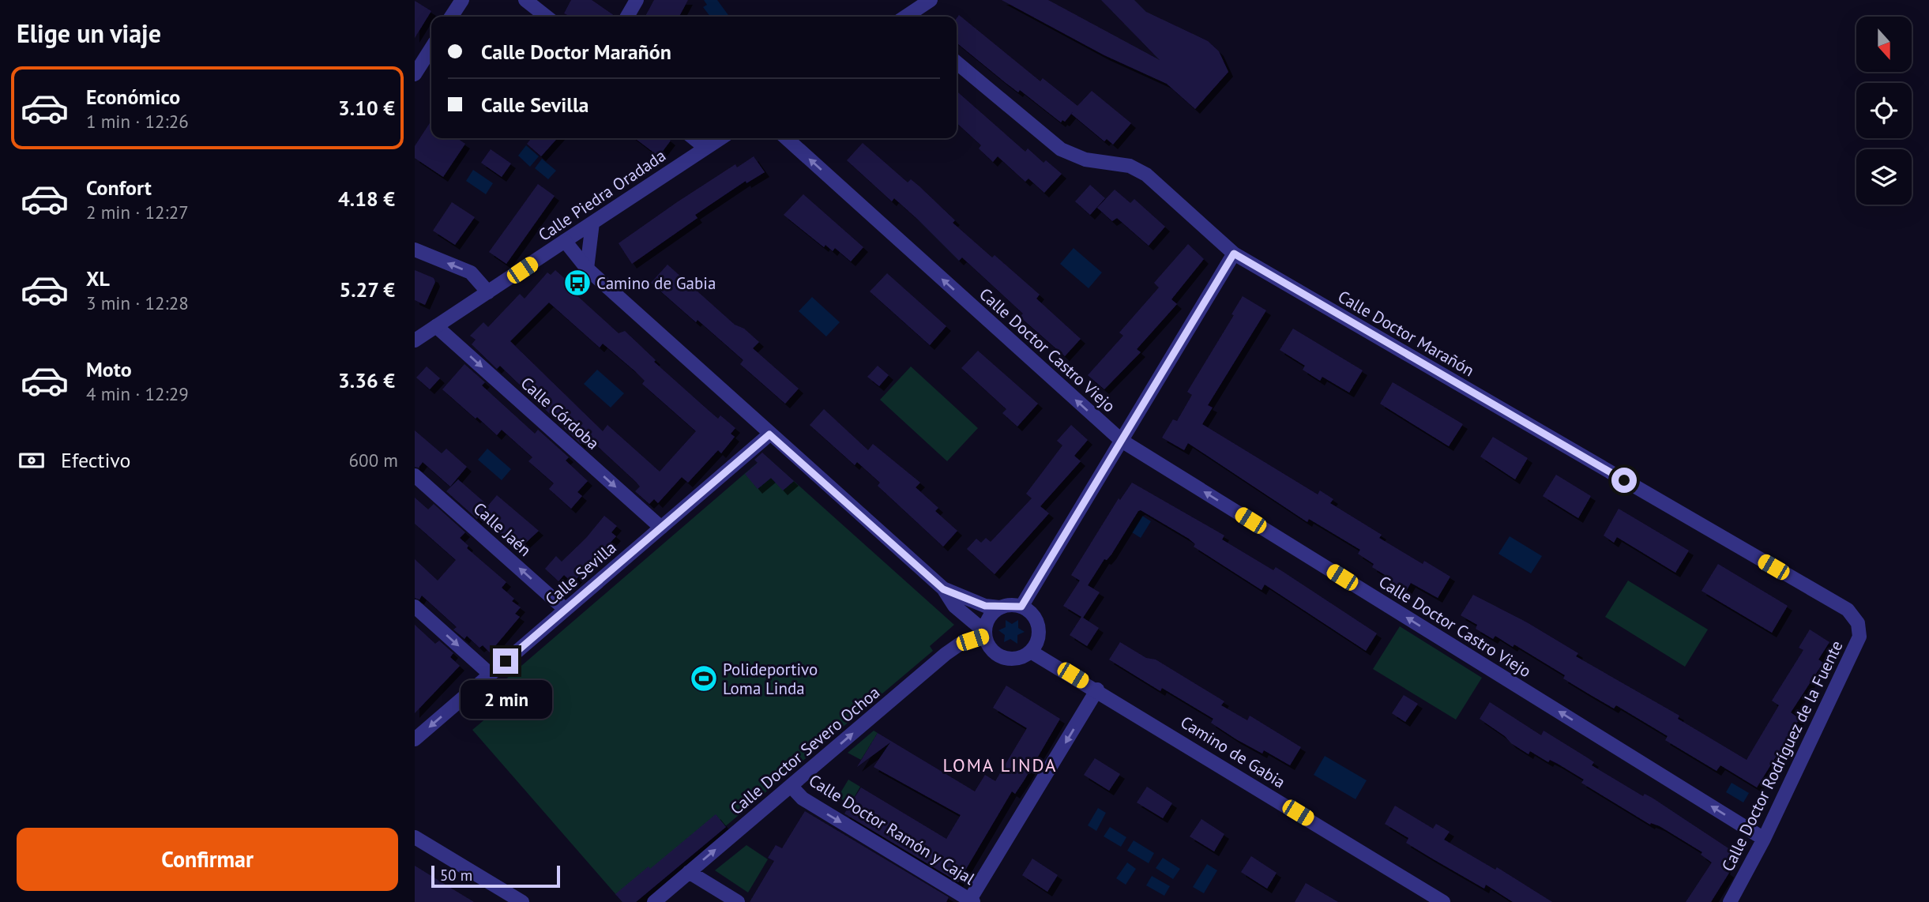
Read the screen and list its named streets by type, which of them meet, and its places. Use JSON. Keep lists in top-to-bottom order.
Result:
{
  "streets": {
    "street": [
      "Calle Piedra Oradada",
      "Calle Doctor Marañón",
      "Calle Doctor Castro Viejo",
      "Calle Córdoba",
      "Calle Jaén",
      "Calle Sevilla",
      "Calle Doctor Severo Ochoa",
      "Camino de Gabia",
      "Calle Doctor Rodríguez de la Fuente",
      "Calle Doctor Ramón y Cajal"
    ]
  },
  "crossings": [
    ["Calle Piedra Oradada", "Calle Córdoba"],
    ["Calle Doctor Marañón", "Calle Doctor Rodríguez de la Fuente"],
    ["Calle Doctor Castro Viejo", "Calle Doctor Rodríguez de la Fuente"],
    ["Calle Córdoba", "Calle Sevilla"],
    ["Calle Jaén", "Calle Sevilla"],
    ["Calle Doctor Severo Ochoa", "Camino de Gabia"],
    ["Calle Doctor Severo Ochoa", "Calle Doctor Ramón y Cajal"]
  ],
  "one_way": [
    "Calle Doctor Castro Viejo",
    "Calle Córdoba",
    "Calle Doctor Severo Ochoa",
    "Calle Doctor Ramón y Cajal"
  ],
  "districts": ["LOMA LINDA"],
  "places": {
    "bus stop": ["Camino de Gabia"],
    "sports": ["Polideportivo Loma Linda"]
  },
  "scale_bar": "50 m",
  "north": "bottom",
  "page": {
    "heading": "Elige un viaje",
    "banner": ["Calle Doctor Marañón", "Calle Sevilla"],
    "list": [
      {
        "name": "Económico",
        "note": "1 min · 12:26",
        "value": "3.10 €"
      },
      {
        "name": "Confort",
        "note": "2 min · 12:27",
        "value": "4.18 €"
      },
      {
        "name": "XL",
        "note": "3 min · 12:28",
        "value": "5.27 €"
      },
      {
        "name": "Moto",
        "note": "4 min · 12:29",
        "value": "3.36 €"
      }
    ],
    "pay": ["Efectivo", "600 m"],
    "bubble": "2 min",
    "buttons": "Confirmar",
    "scale": "50 m"
  }
}
